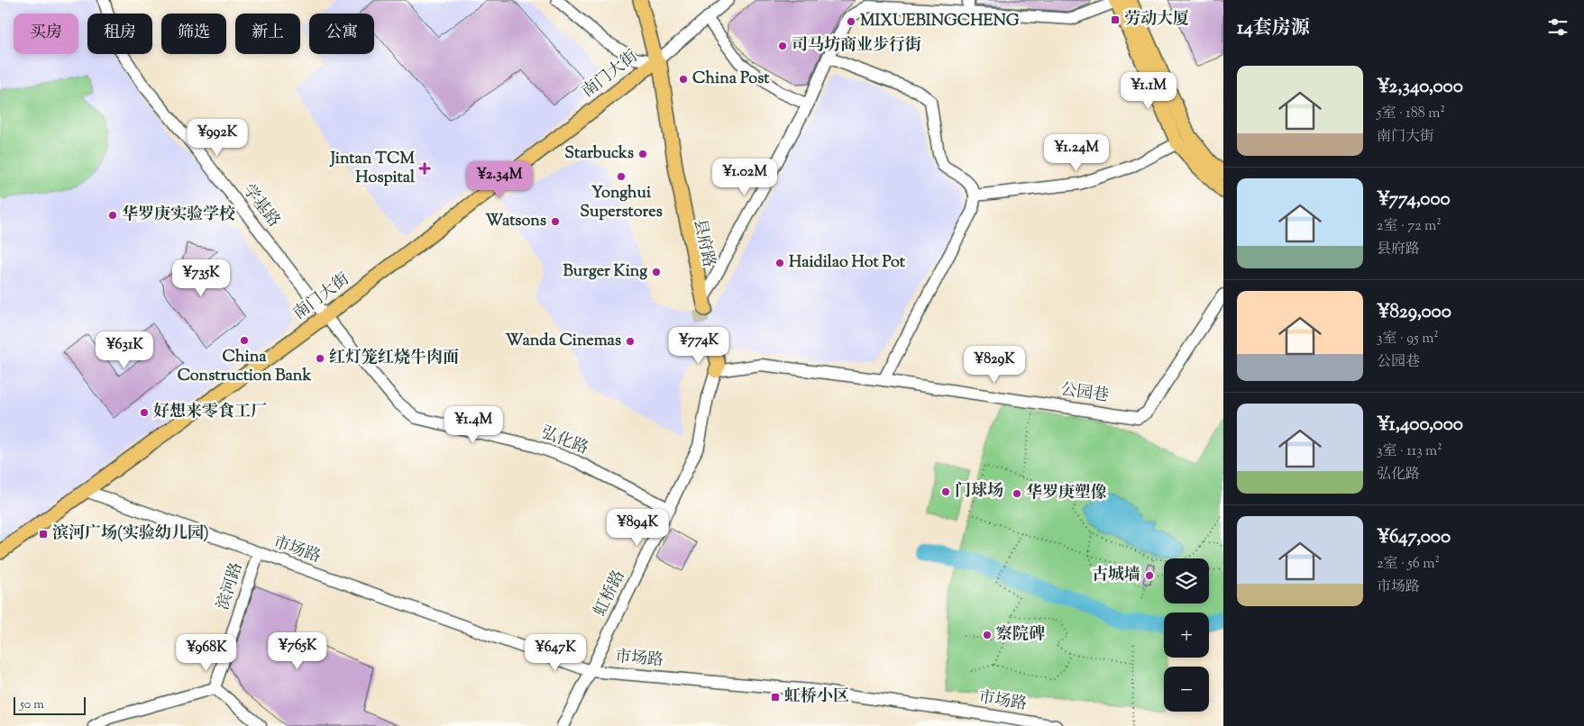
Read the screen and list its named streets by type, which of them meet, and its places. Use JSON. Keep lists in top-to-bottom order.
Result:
{
  "streets": {
    "main road": ["南门大街", "县府路"],
    "street": [
      "学基路",
      "公园巷",
      "弘化路",
      "市场路",
      "滨河路",
      "虹桥路"
    ]
  },
  "crossings": [
    ["南门大街", "学基路"],
    ["南门大街", "县府路"],
    ["南门大街", "弘化路"],
    ["南门大街", "市场路"],
    ["学基路", "弘化路"],
    ["公园巷", "虹桥路"],
    ["弘化路", "虹桥路"],
    ["市场路", "滨河路"],
    ["市场路", "虹桥路"]
  ],
  "places": {
    "transit": ["劳动大厦", "滨河广场(实验幼儿园)", "虹桥小区"],
    "other": [
      "MIXUEBINGCHENG",
      "司马坊商业步行街",
      "China Post",
      "Starbucks",
      "Yonghui Superstores",
      "华罗庚实验学校",
      "Watsons",
      "Haidilao Hot Pot",
      "Burger King",
      "China Construction Bank",
      "Wanda Cinemas",
      "红灯笼红烧牛肉面",
      "好想来零食工厂",
      "门球场",
      "华罗庚塑像",
      "古城墙",
      "察院碑"
    ],
    "health": ["Jintan TCM Hospital"]
  },
  "scale_bar": "50 m",
  "page": {
    "heading": "14套房源",
    "chip": [
      "买房",
      "租房",
      "筛选",
      "新上",
      "公寓"
    ],
    "list": [
      {
        "name": "¥2,340,000",
        "note": "5室 · 188 m² · 南门大街"
      },
      {
        "name": "¥774,000",
        "note": "2室 · 72 m² · 县府路"
      },
      {
        "name": "¥829,000",
        "note": "3室 · 95 m² · 公园巷"
      },
      {
        "name": "¥1,400,000",
        "note": "3室 · 113 m² · 弘化路"
      },
      {
        "name": "¥647,000",
        "note": "2室 · 56 m² · 市场路"
      }
    ],
    "price": [
      "¥1.1M",
      "¥992K",
      "¥1.24M",
      "¥1.02M",
      "¥2.34M",
      "¥735K",
      "¥774K",
      "¥631K",
      "¥829K",
      "¥1.4M",
      "¥894K",
      "¥765K",
      "¥968K",
      "¥647K"
    ],
    "map_buttons": ["+", "−"],
    "scale": "50 m"
  }
}
